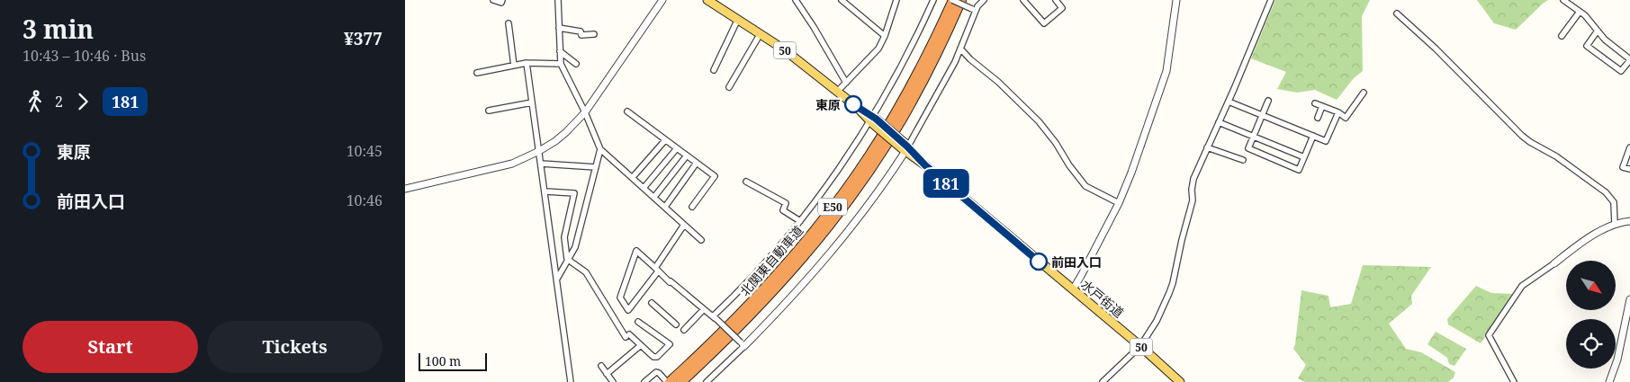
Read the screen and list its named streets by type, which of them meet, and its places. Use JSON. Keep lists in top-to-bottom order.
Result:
{
  "streets": {
    "highway": ["E50", "北関東自動車道"],
    "main road": ["50", "水戸街道"]
  },
  "places": ["東原", "前田入口"],
  "lines": ["bus line 181"],
  "scale_bar": "100 m",
  "north": "bottom right",
  "page": {
    "heading": ["3 min", "10:43 – 10:46 · Bus", "¥377"],
    "on_map": "181",
    "legs": ["2", "181"],
    "list": [
      {
        "name": "東原",
        "value": "10:45"
      },
      {
        "name": "前田入口",
        "value": "10:46"
      }
    ],
    "buttons": ["Start", "Tickets"],
    "scale": "100 m"
  }
}
